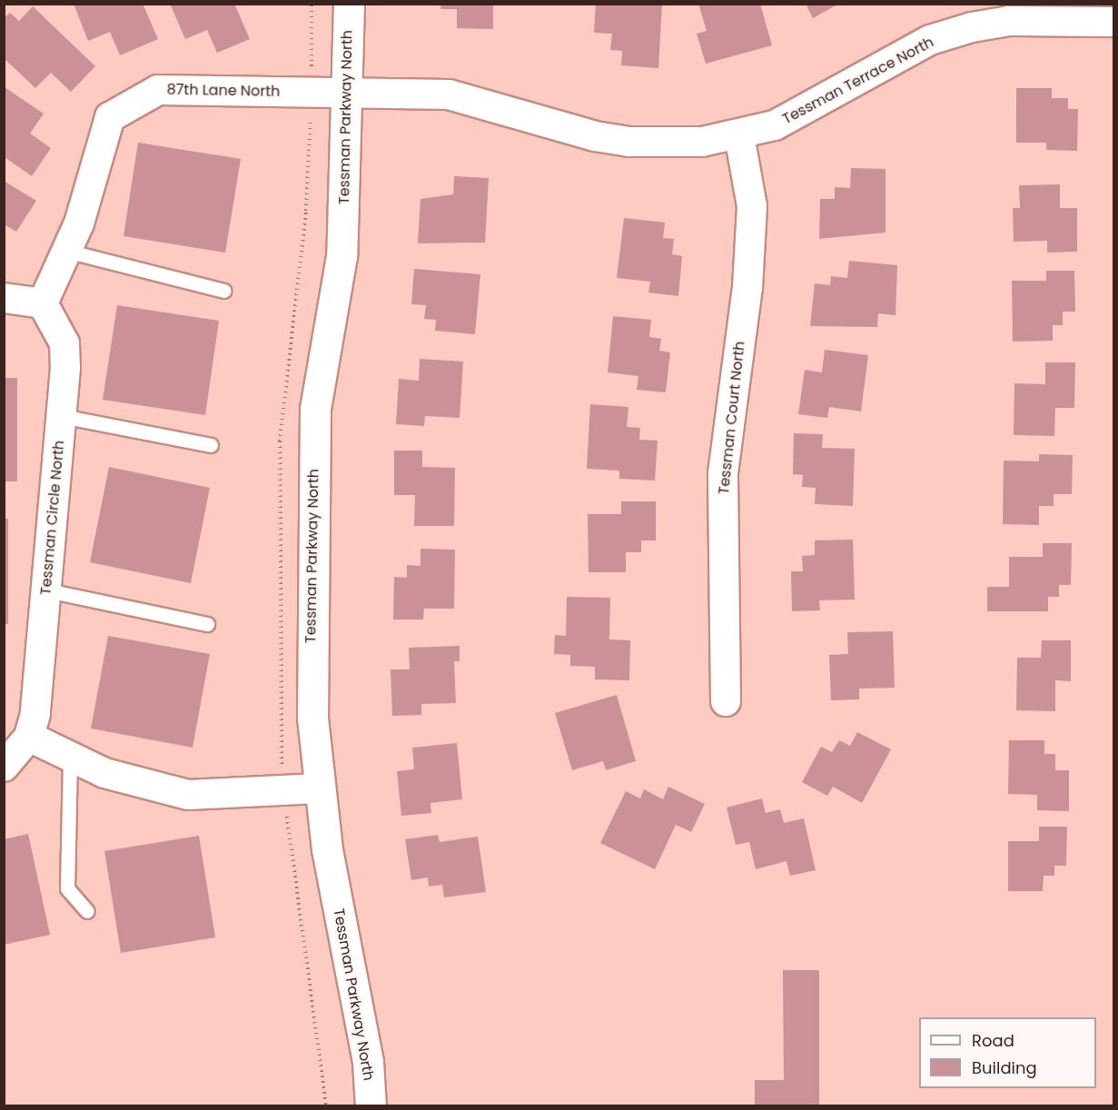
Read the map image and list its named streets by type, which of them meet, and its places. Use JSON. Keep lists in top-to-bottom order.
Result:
{
  "streets": {
    "street": [
      "Tessman Terrace North",
      "87th Lane North",
      "Tessman Parkway North",
      "Tessman Court North",
      "Tessman Circle North"
    ]
  },
  "crossings": [
    ["Tessman Terrace North", "87th Lane North"],
    ["Tessman Terrace North", "Tessman Parkway North"],
    ["Tessman Terrace North", "Tessman Court North"],
    ["87th Lane North", "Tessman Parkway North"],
    ["87th Lane North", "Tessman Circle North"]
  ],
  "legend": ["Road", "Building"]
}
